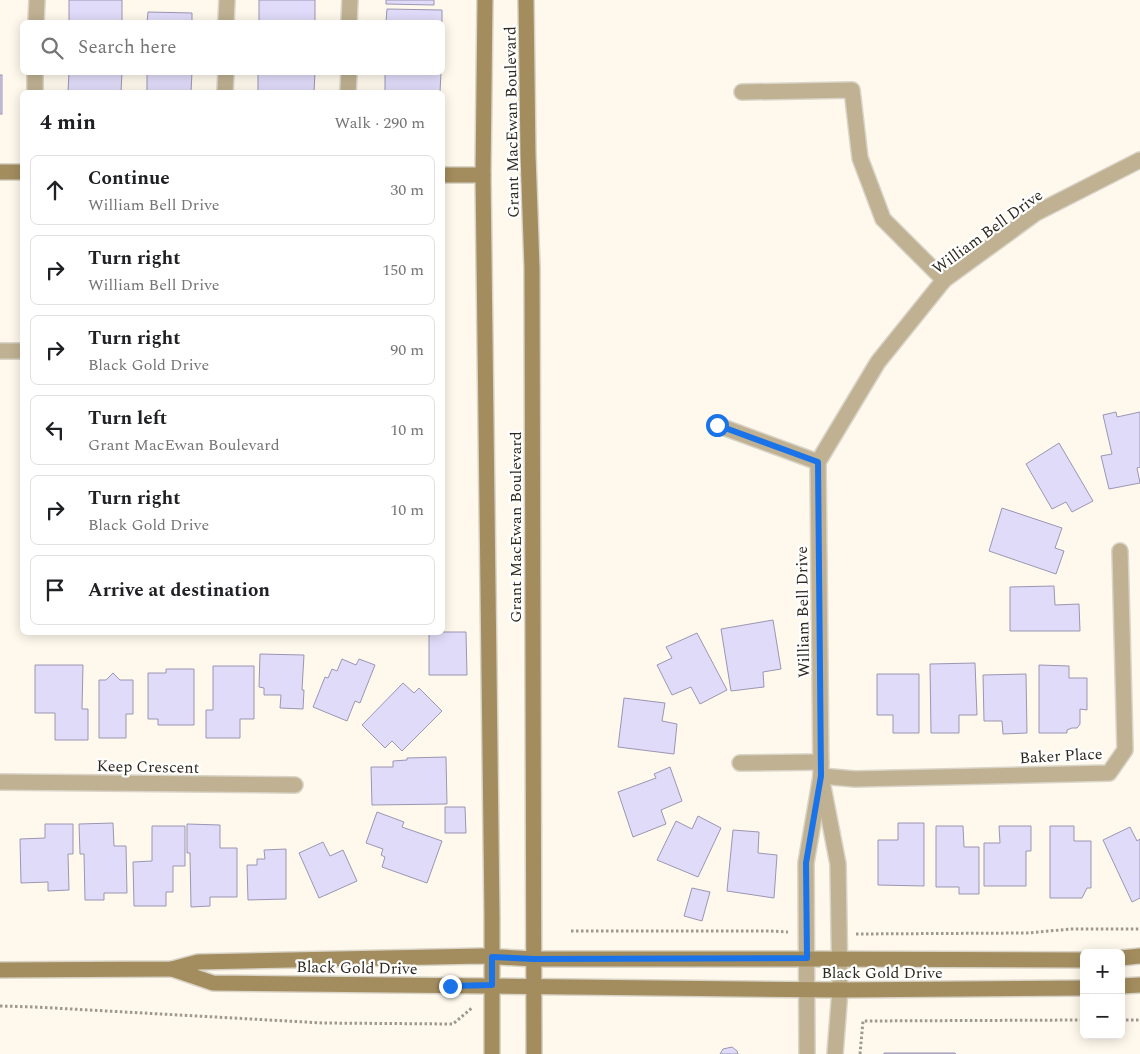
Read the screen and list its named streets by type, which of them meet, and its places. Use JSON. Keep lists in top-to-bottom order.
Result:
{
  "streets": {
    "main road": ["Grant MacEwan Boulevard", "Black Gold Drive"],
    "street": ["William Bell Drive", "Baker Place", "Keep Crescent"]
  },
  "crossings": [
    ["Grant MacEwan Boulevard", "Black Gold Drive"],
    ["William Bell Drive", "Baker Place"],
    ["William Bell Drive", "Black Gold Drive"]
  ],
  "page": {
    "search": "Search here",
    "heading": ["4 min", "Walk · 290 m"],
    "list": [
      ["Continue", "William Bell Drive", "30 m"],
      ["Turn right", "William Bell Drive", "150 m"],
      ["Turn right", "Black Gold Drive", "90 m"],
      ["Turn left", "Grant MacEwan Boulevard", "10 m"],
      ["Turn right", "Black Gold Drive", "10 m"],
      "Arrive at destination"
    ],
    "map_buttons": ["+", "−"]
  }
}
